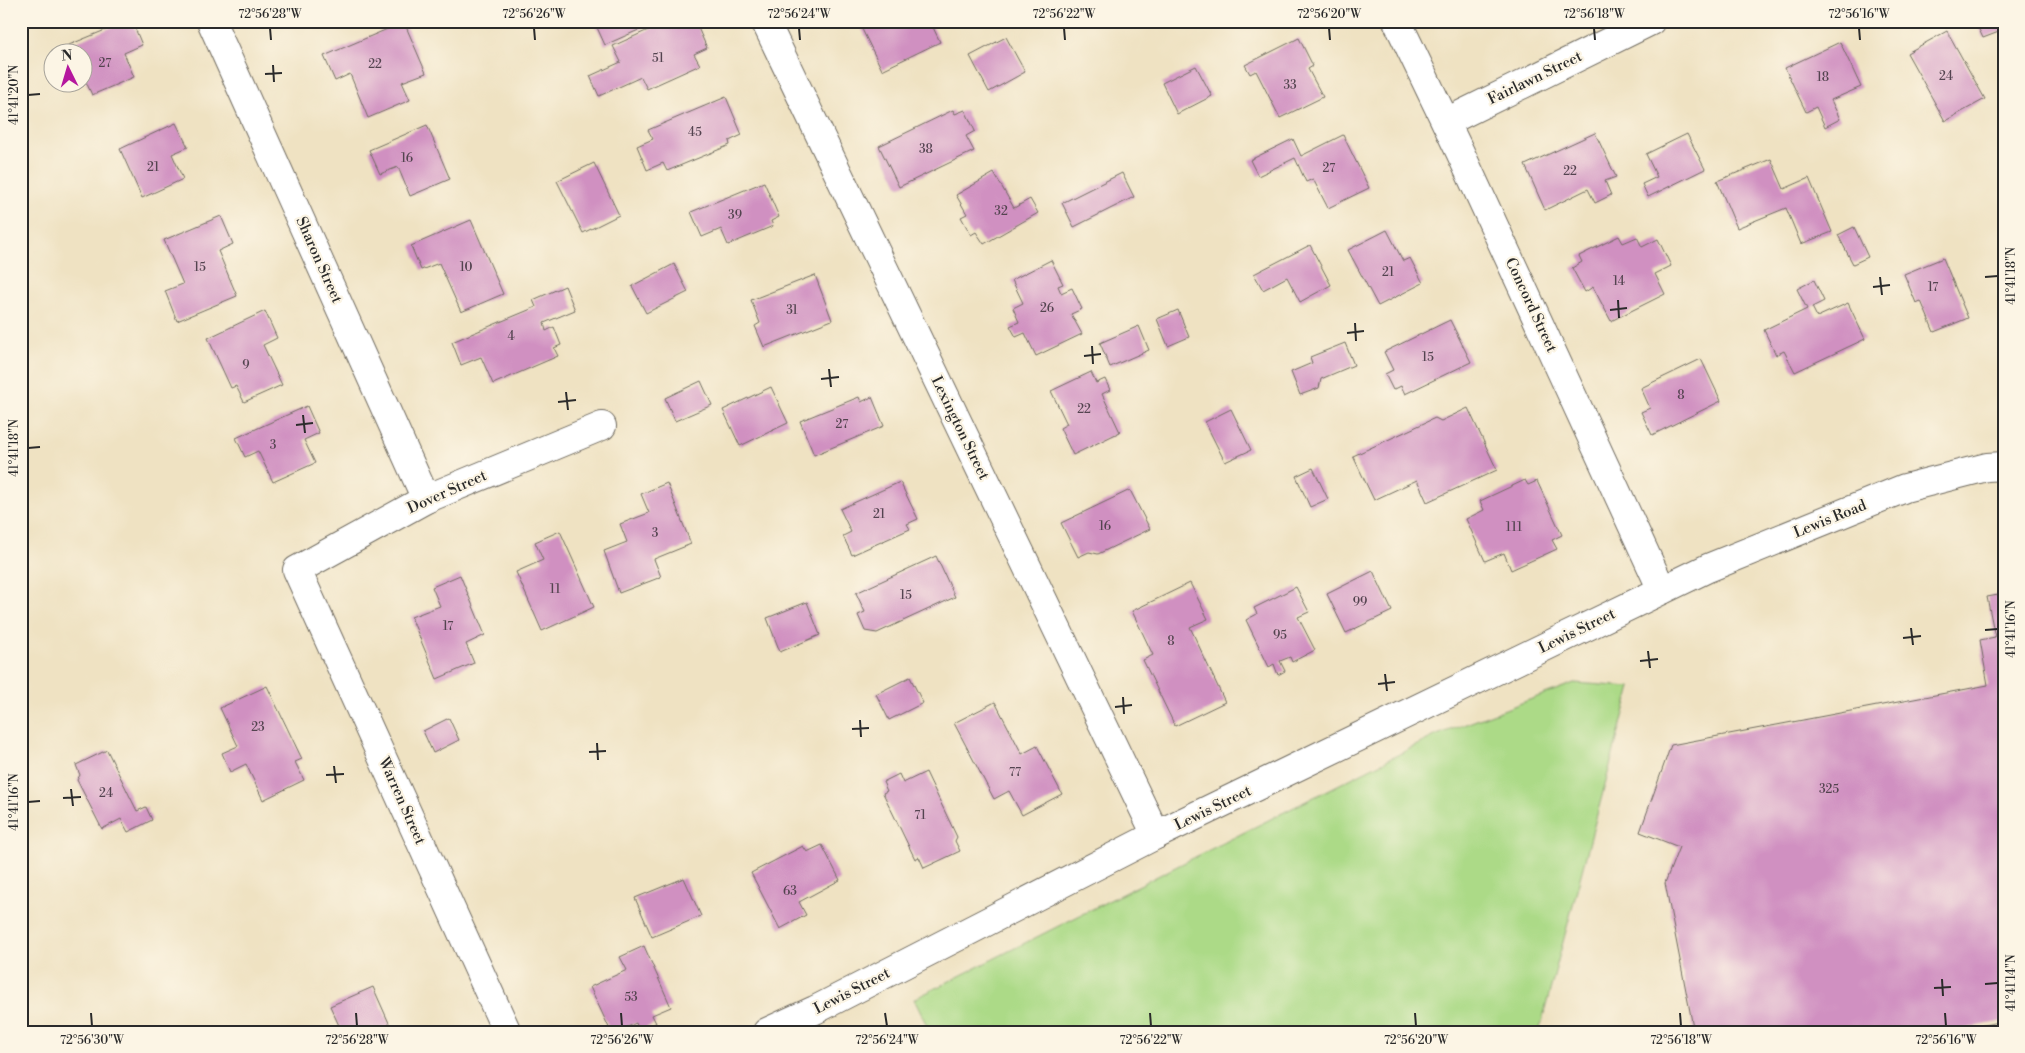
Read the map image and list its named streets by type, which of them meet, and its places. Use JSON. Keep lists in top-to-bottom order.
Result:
{
  "streets": {
    "street": [
      "Fairlawn Street",
      "Sharon Street",
      "Concord Street",
      "Lexington Street",
      "Dover Street",
      "Lewis Road",
      "Lewis Street",
      "Warren Street"
    ]
  },
  "crossings": [
    ["Fairlawn Street", "Concord Street"],
    ["Sharon Street", "Dover Street"],
    ["Concord Street", "Lewis Road"],
    ["Concord Street", "Lewis Street"],
    ["Lexington Street", "Lewis Street"],
    ["Dover Street", "Warren Street"],
    ["Lewis Road", "Lewis Street"]
  ],
  "house_numbers": [
    "51",
    "27",
    "22",
    "24",
    "18",
    "33",
    "45",
    "38",
    "16",
    "21",
    "27",
    "22",
    "32",
    "39",
    "15",
    "10",
    "21",
    "14",
    "17",
    "26",
    "31",
    "4",
    "15",
    "9",
    "8",
    "22",
    "27",
    "3",
    "21",
    "16",
    "111",
    "3",
    "11",
    "15",
    "99",
    "17",
    "95",
    "8",
    "23",
    "77",
    "325",
    "24",
    "71",
    "63",
    "53"
  ],
  "north": "top",
  "coordinates": [
    "72°56'28\"W",
    "72°56'26\"W",
    "72°56'24\"W",
    "72°56'22\"W",
    "72°56'20\"W",
    "72°56'18\"W",
    "72°56'16\"W",
    "41°41'20\"N",
    "41°41'18\"N",
    "41°41'16\"N",
    "41°41'14\"N",
    "72°56'30\"W"
  ]
}
